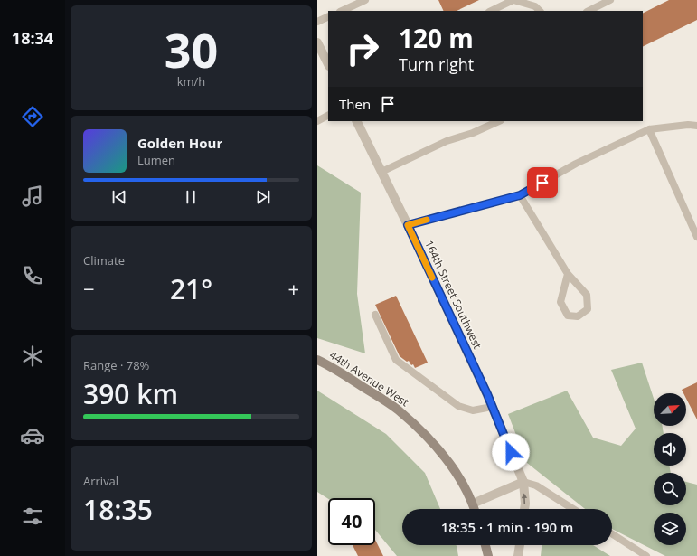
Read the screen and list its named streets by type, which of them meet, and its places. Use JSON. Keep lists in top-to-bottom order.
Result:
{
  "streets": {
    "main road": ["44th Avenue West"],
    "street": ["164th Street Southwest"]
  },
  "north": "top right",
  "page": {
    "tabs": "18:34",
    "tile": [
      ["30", "km/h"],
      "Climate",
      ["Range · 78%", "390 km"],
      ["Arrival", "18:35"]
    ],
    "turn": ["120 m", "Turn right"],
    "then": "Then",
    "song": ["Golden Hour", "Lumen"],
    "heat": ["−", "21°", "+"],
    "limit": "40",
    "trip": "18:35 · 1 min · 190 m"
  }
}
